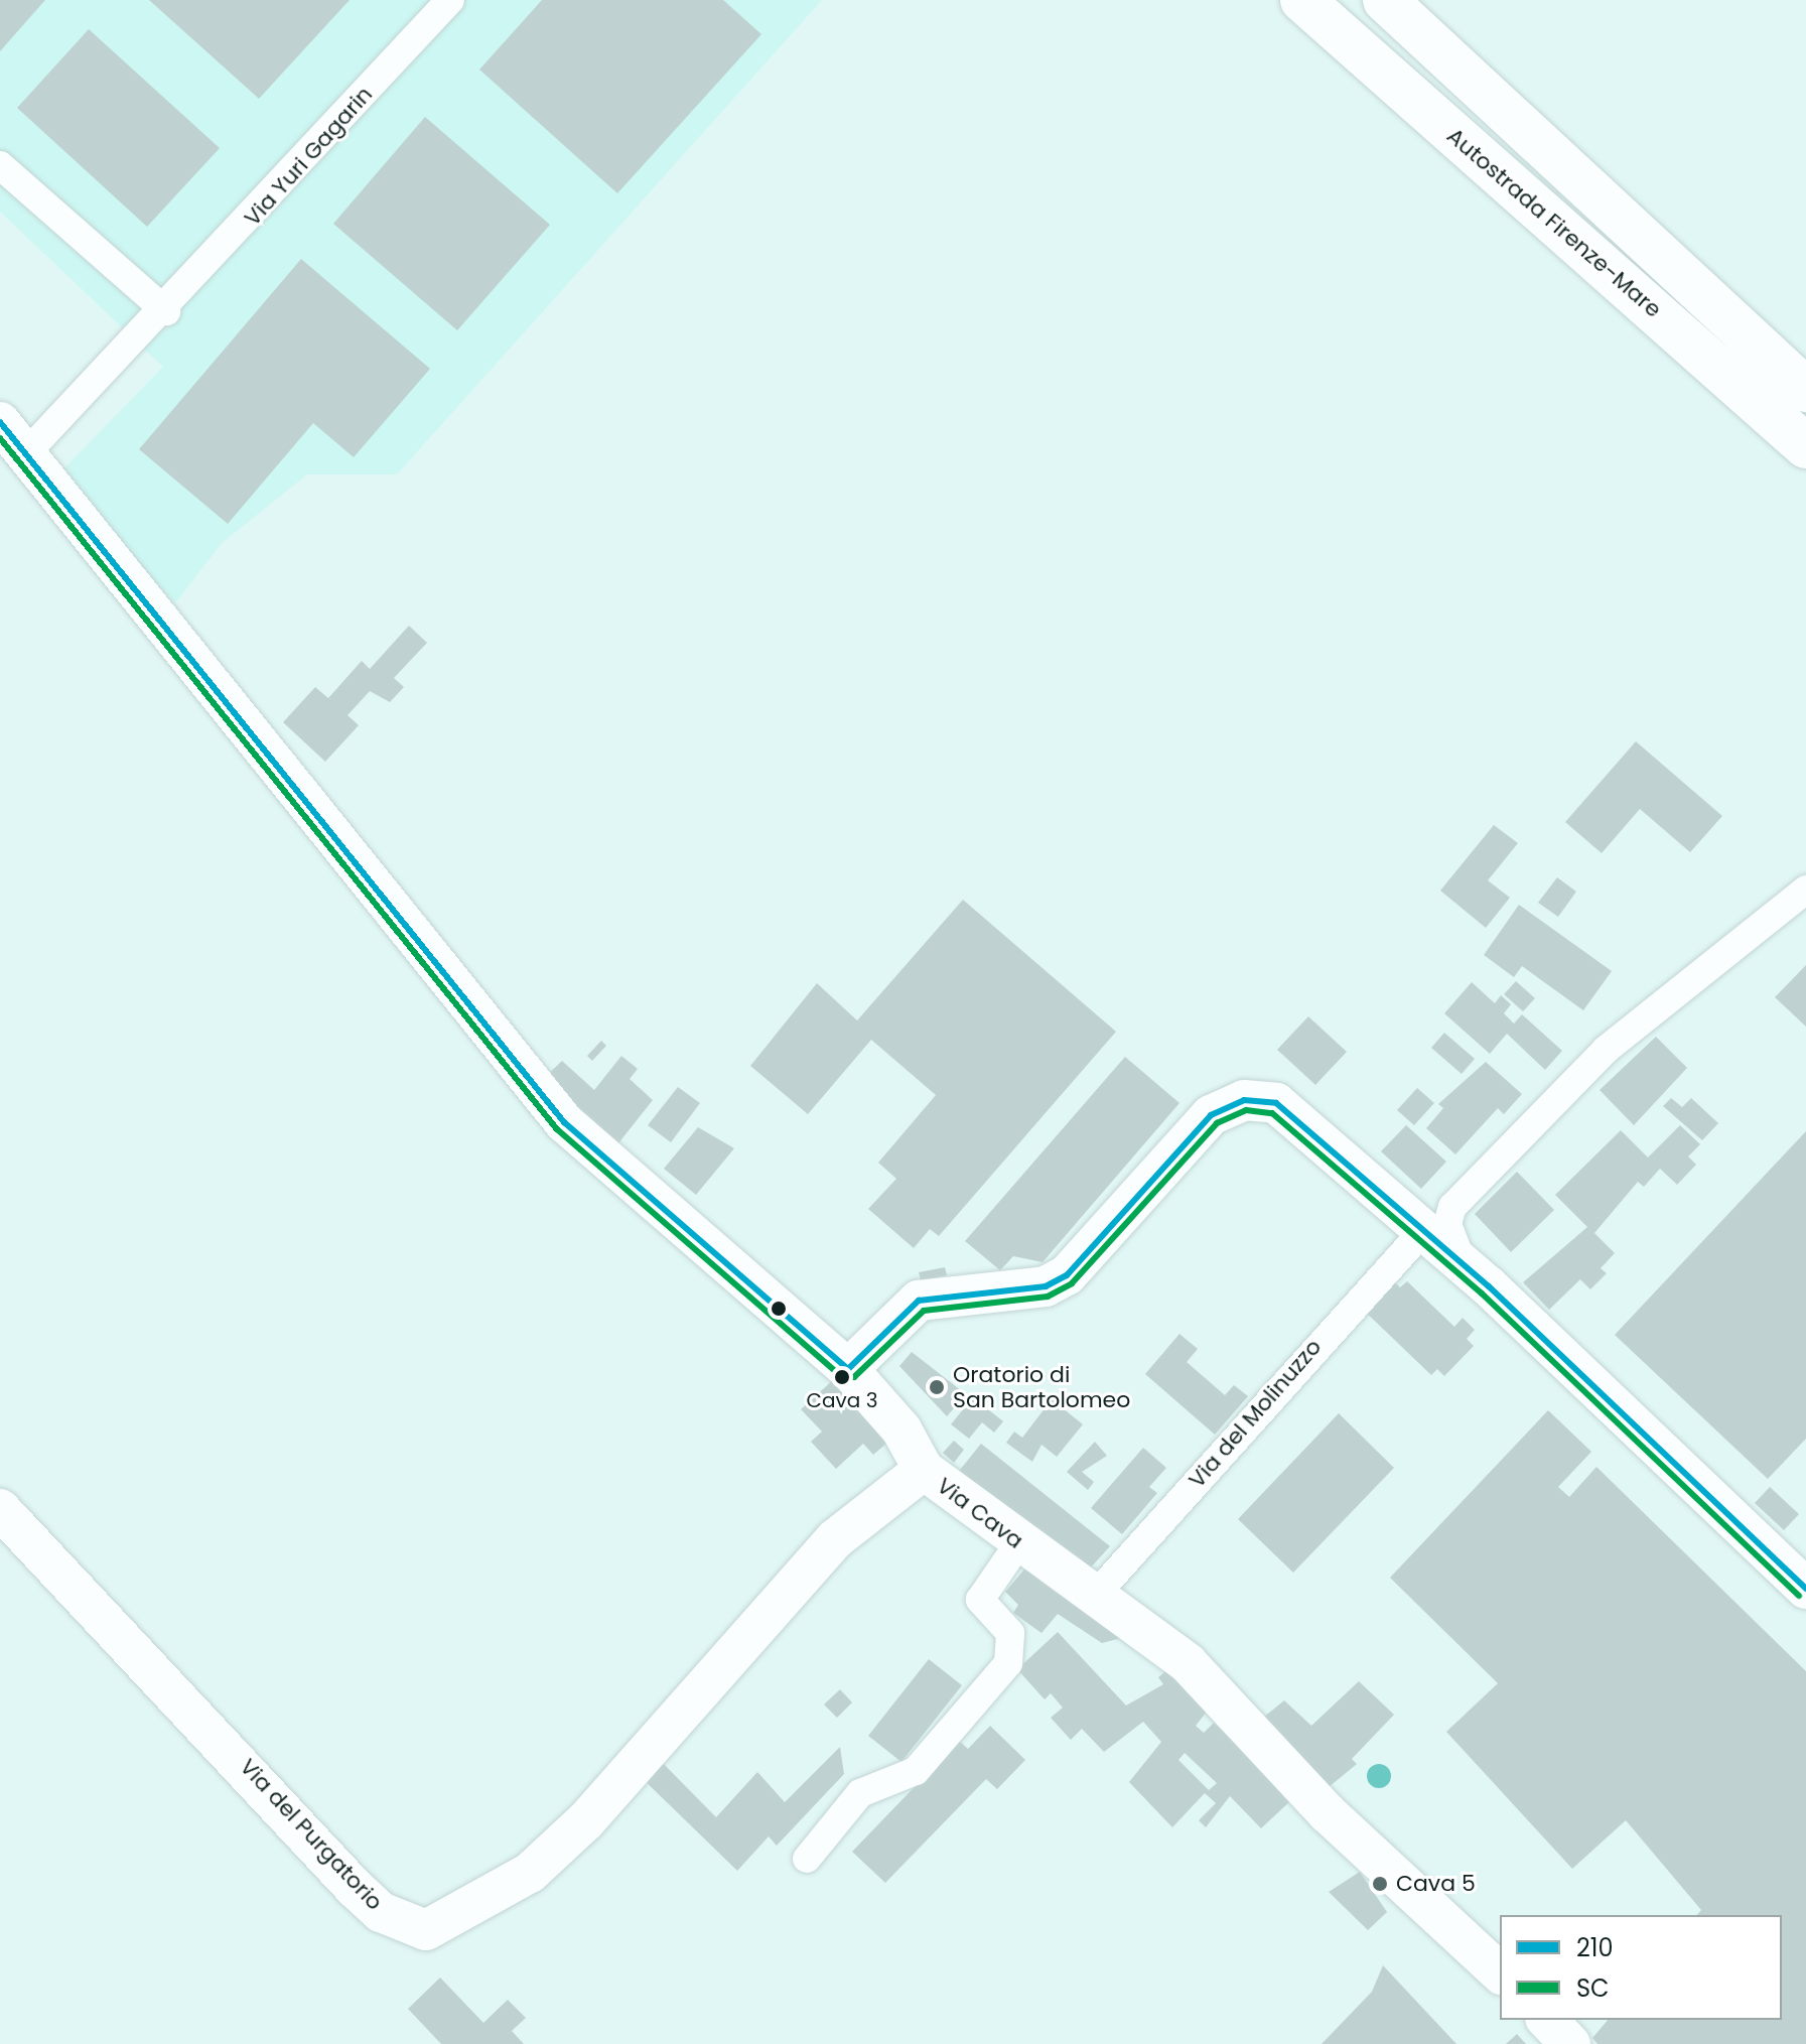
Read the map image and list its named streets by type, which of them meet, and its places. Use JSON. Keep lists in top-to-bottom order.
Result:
{
  "streets": {
    "highway": ["Autostrada Firenze-Mare"],
    "street": [
      "Via Yuri Gagarin",
      "Via del Molinuzzo",
      "Via Cava",
      "Via del Purgatorio"
    ]
  },
  "crossings": [
    ["Via Yuri Gagarin", "Via Cava"],
    ["Via del Molinuzzo", "Via Cava"],
    ["Via Cava", "Via del Purgatorio"]
  ],
  "places": ["Cava 3", "Oratorio di San Bartolomeo", "Cava 5"],
  "lines": ["transit line 210", "transit line SC"],
  "legend": ["210", "SC"]
}
